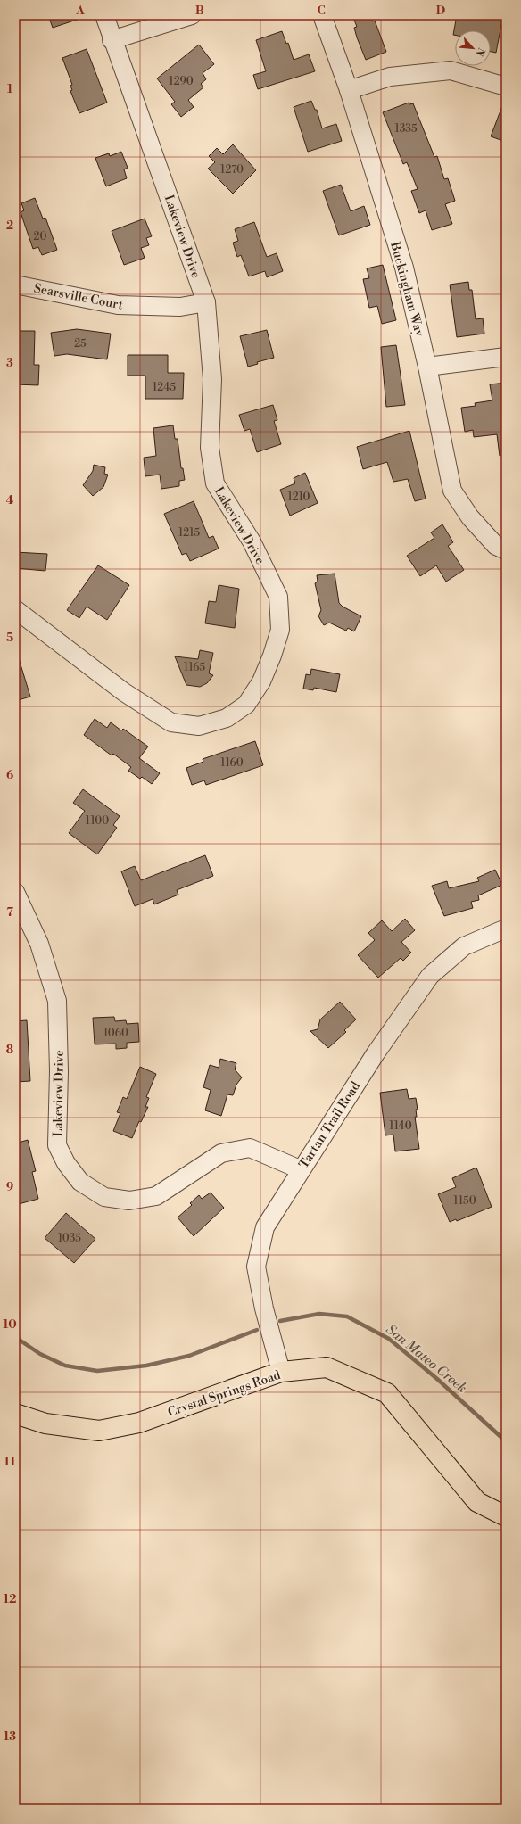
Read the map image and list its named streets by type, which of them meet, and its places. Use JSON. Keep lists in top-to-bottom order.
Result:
{
  "streets": {
    "main road": ["Crystal Springs Road"],
    "street": [
      "Lakeview Drive",
      "Buckingham Way",
      "Searsville Court",
      "Tartan Trail Road"
    ]
  },
  "crossings": [
    ["Lakeview Drive", "Searsville Court"],
    ["Lakeview Drive", "Tartan Trail Road"],
    ["Tartan Trail Road", "Crystal Springs Road"]
  ],
  "water": ["San Mateo Creek"],
  "house_numbers": [
    "1290",
    "1335",
    "1270",
    "20",
    "25",
    "1245",
    "1210",
    "1215",
    "1165",
    "1160",
    "1100",
    "1060",
    "1140",
    "1150",
    "1035"
  ],
  "north": "bottom right",
  "grid": {
    "columns": [
      "A",
      "B",
      "C",
      "D"
    ],
    "rows": [
      "1",
      "2",
      "3",
      "4",
      "5",
      "6",
      "7",
      "8",
      "9",
      "10",
      "11",
      "12",
      "13"
    ]
  }
}
